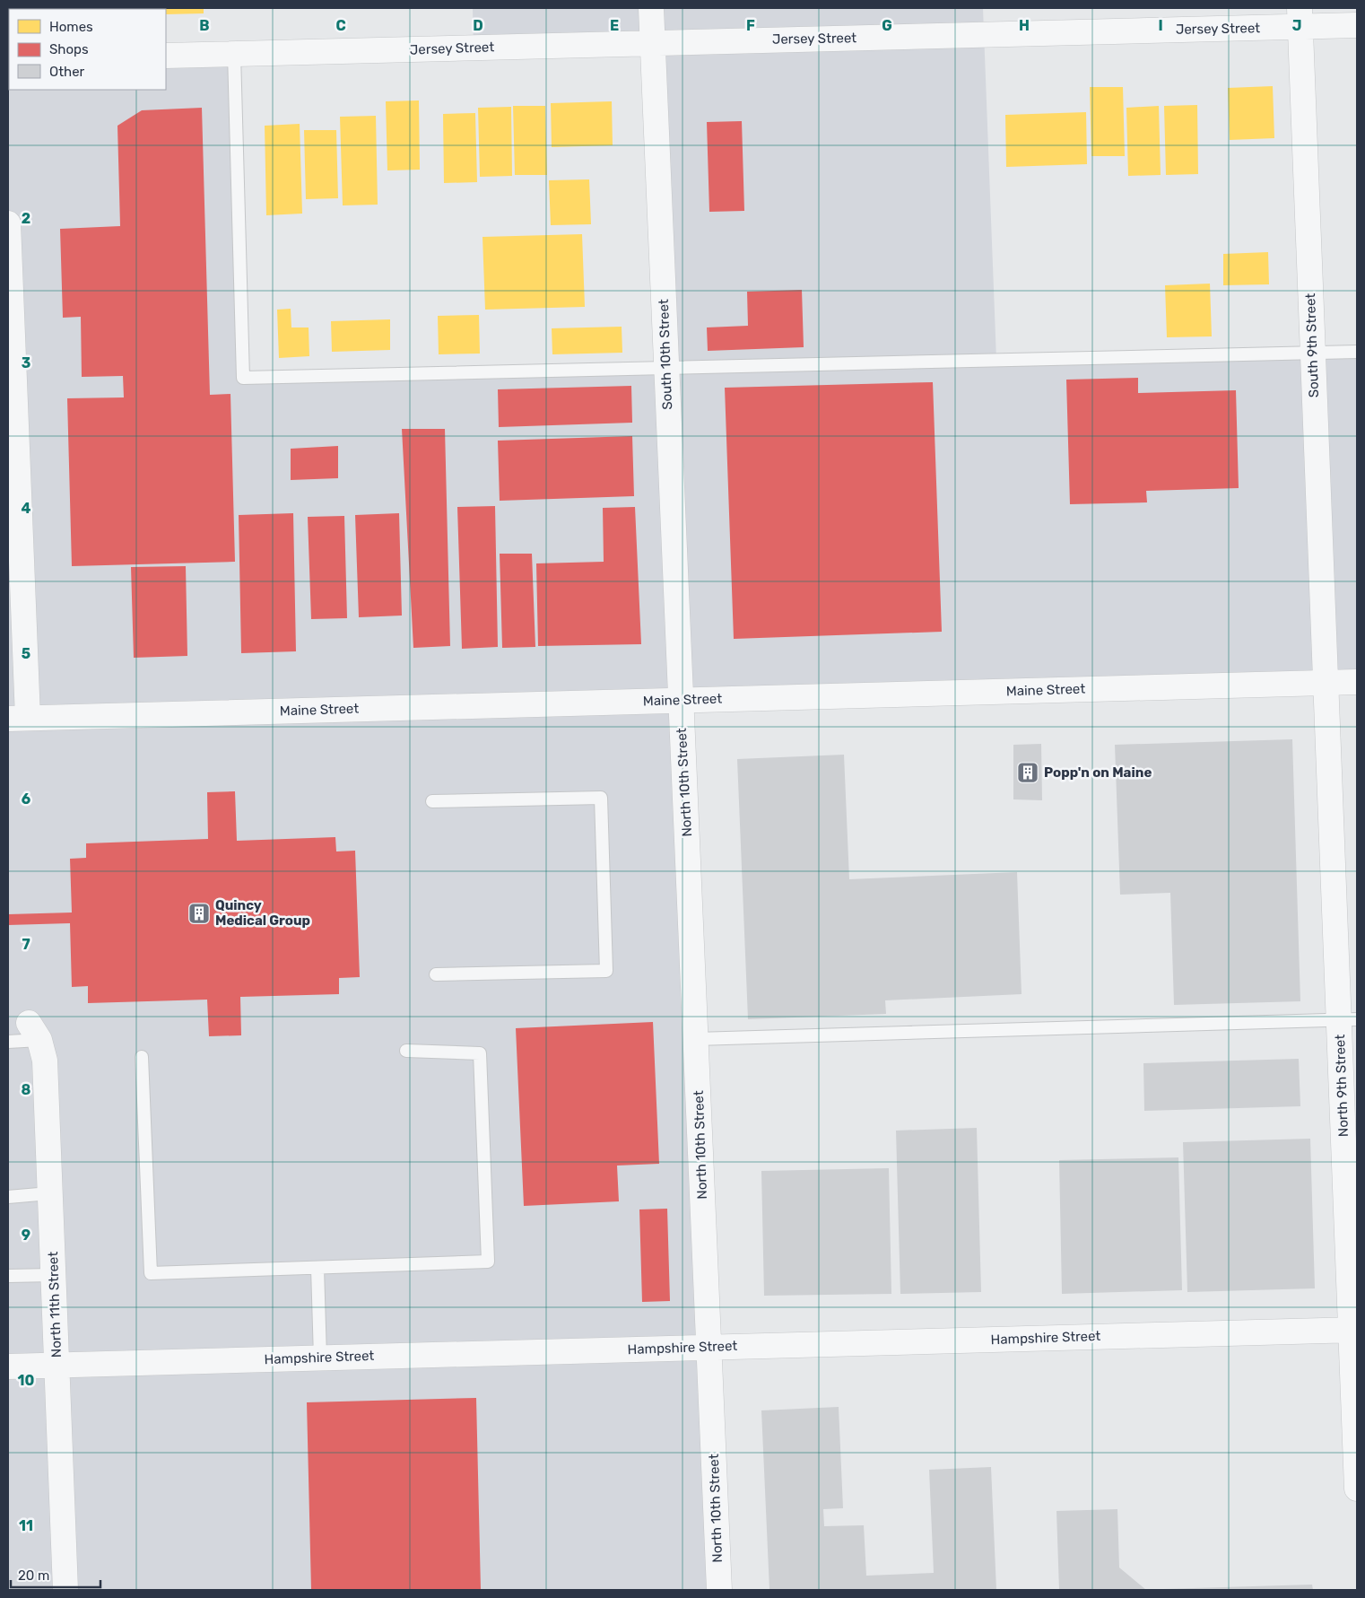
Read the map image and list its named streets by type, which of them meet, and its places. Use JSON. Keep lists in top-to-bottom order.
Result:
{
  "streets": {
    "street": [
      "Jersey Street",
      "South 9th Street",
      "South 10th Street",
      "Maine Street",
      "North 10th Street",
      "North 9th Street",
      "North 11th Street",
      "Hampshire Street"
    ]
  },
  "crossings": [
    ["Jersey Street", "South 9th Street"],
    ["Jersey Street", "South 10th Street"],
    ["South 9th Street", "Maine Street"],
    ["South 9th Street", "North 9th Street"],
    ["South 10th Street", "Maine Street"],
    ["South 10th Street", "North 10th Street"],
    ["Maine Street", "North 10th Street"],
    ["Maine Street", "North 9th Street"],
    ["North 10th Street", "Hampshire Street"],
    ["North 9th Street", "Hampshire Street"],
    ["North 11th Street", "Hampshire Street"]
  ],
  "places": {
    "building": ["Popp'n on Maine", "Quincy Medical Group"]
  },
  "legend": ["Homes", "Shops", "Other"],
  "scale_bar": "20 m",
  "grid": {
    "columns": [
      "B",
      "C",
      "D",
      "E",
      "F",
      "G",
      "H",
      "I",
      "J"
    ],
    "rows": [
      "2",
      "3",
      "4",
      "5",
      "6",
      "7",
      "8",
      "9",
      "10",
      "11"
    ]
  }
}
